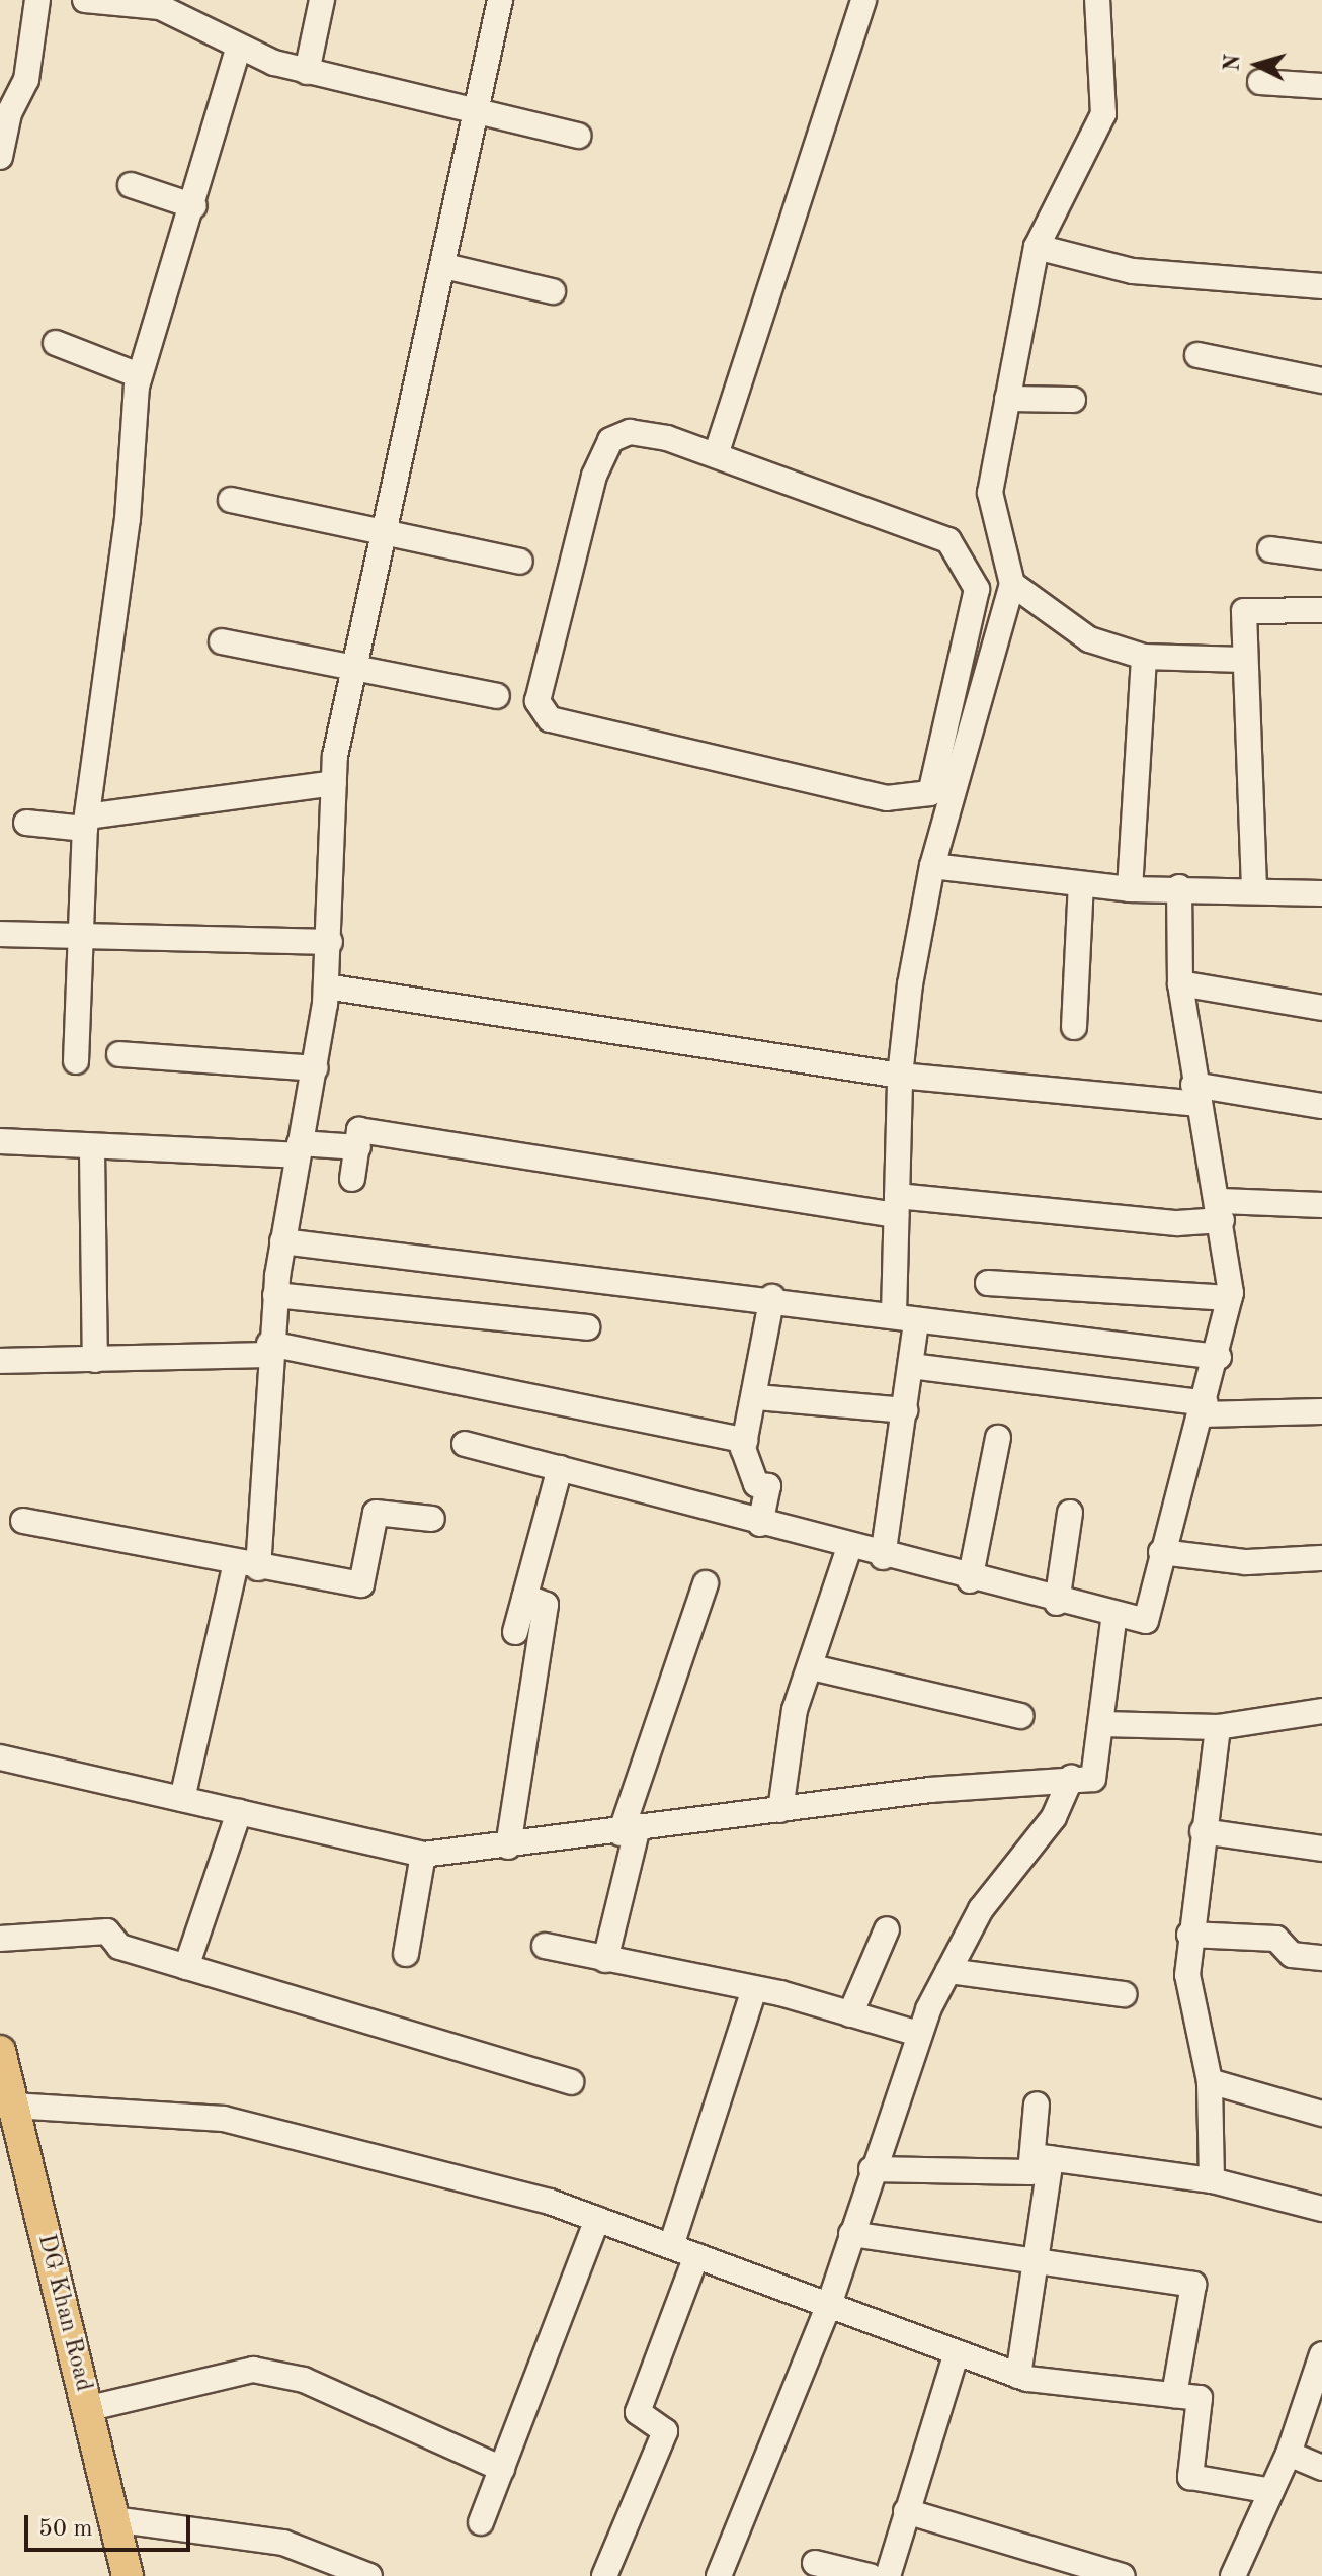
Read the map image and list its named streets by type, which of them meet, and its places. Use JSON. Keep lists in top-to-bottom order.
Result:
{
  "streets": {
    "main road": ["DG Khan Road"]
  },
  "scale_bar": "50 m",
  "north": "left"
}
